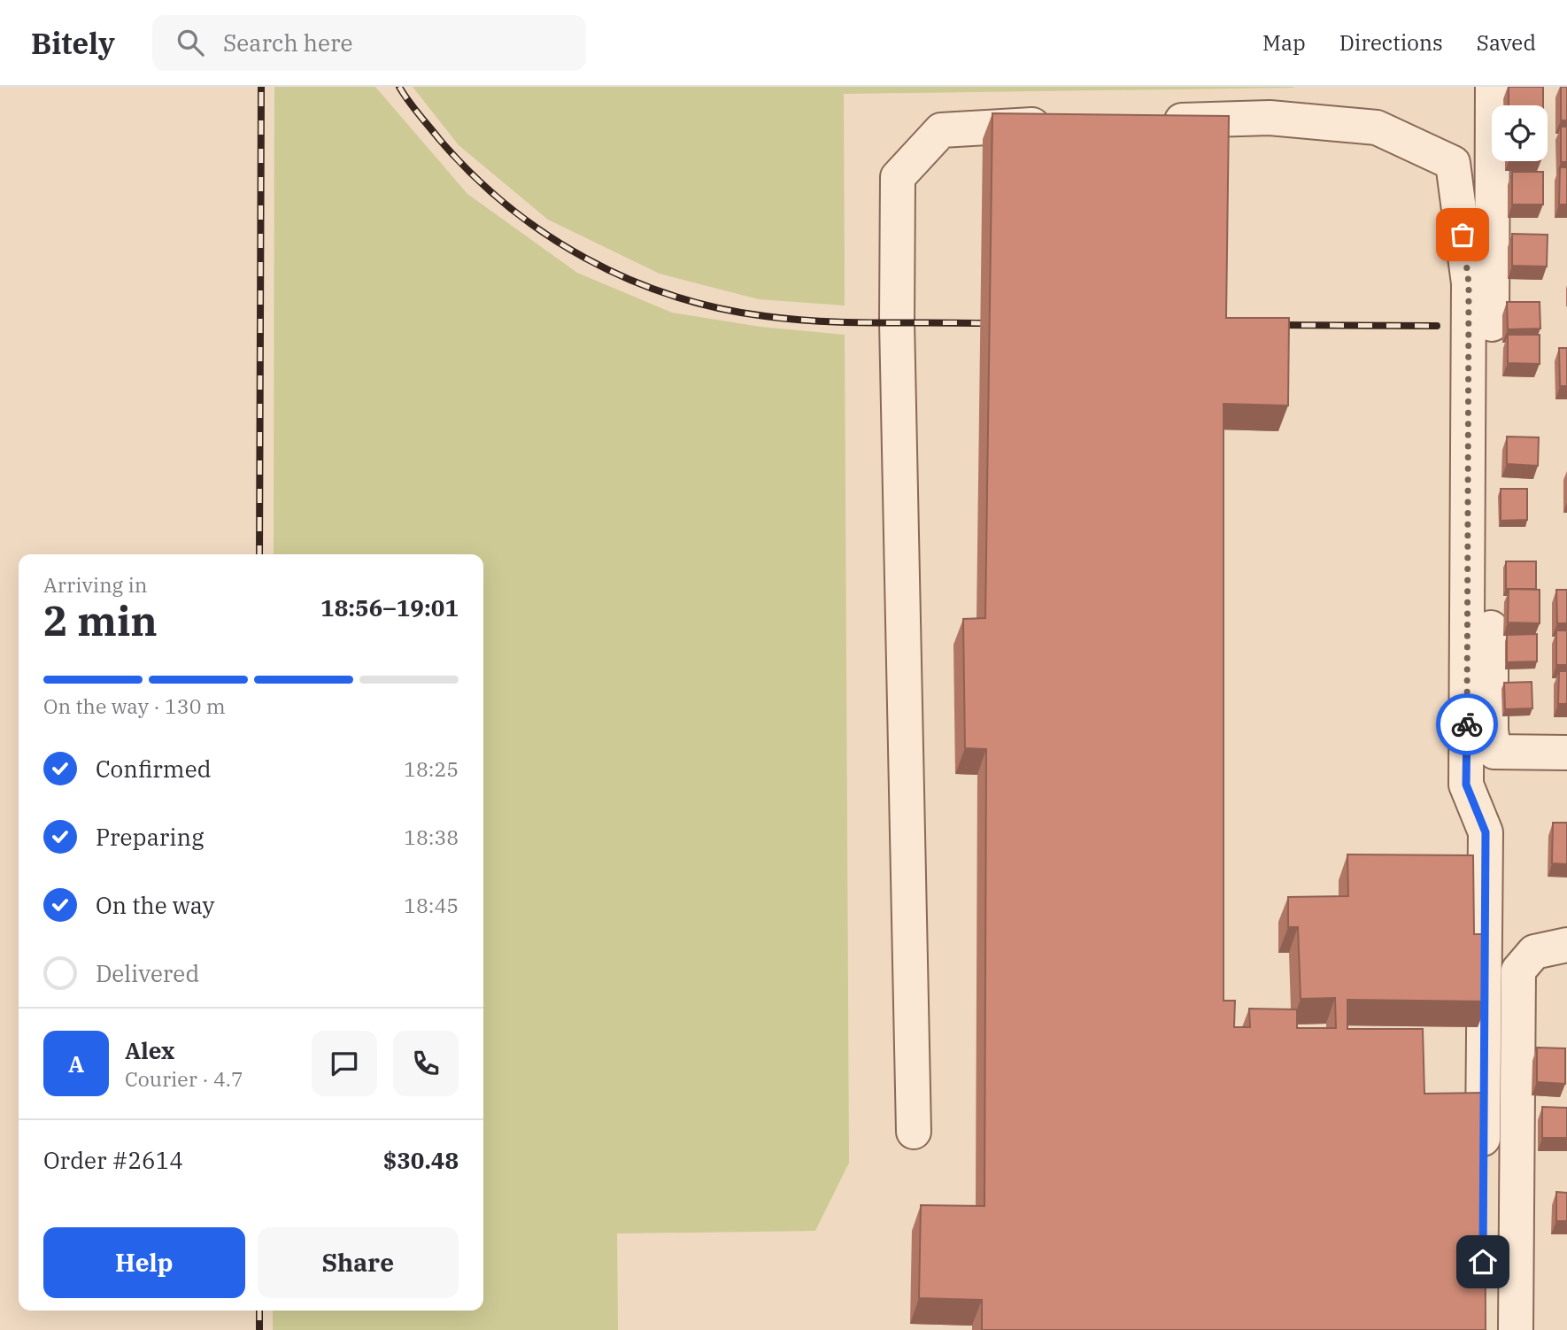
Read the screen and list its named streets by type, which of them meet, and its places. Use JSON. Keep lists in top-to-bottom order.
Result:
{
  "page": {
    "header": "Bitely",
    "search": "Search here",
    "nav": ["Map", "Directions", "Saved"],
    "heading": ["2 min", "Arriving in", "18:56–19:01"],
    "panel": [
      "Alex",
      "Courier · 4.7",
      "Order #2614",
      "$30.48"
    ],
    "bar": "On the way · 130 m",
    "list": [
      ["Confirmed", "18:25"],
      ["Preparing", "18:38"],
      ["On the way", "18:45"],
      "Delivered"
    ],
    "round": "A",
    "buttons": ["Help", "Share"]
  }
}
